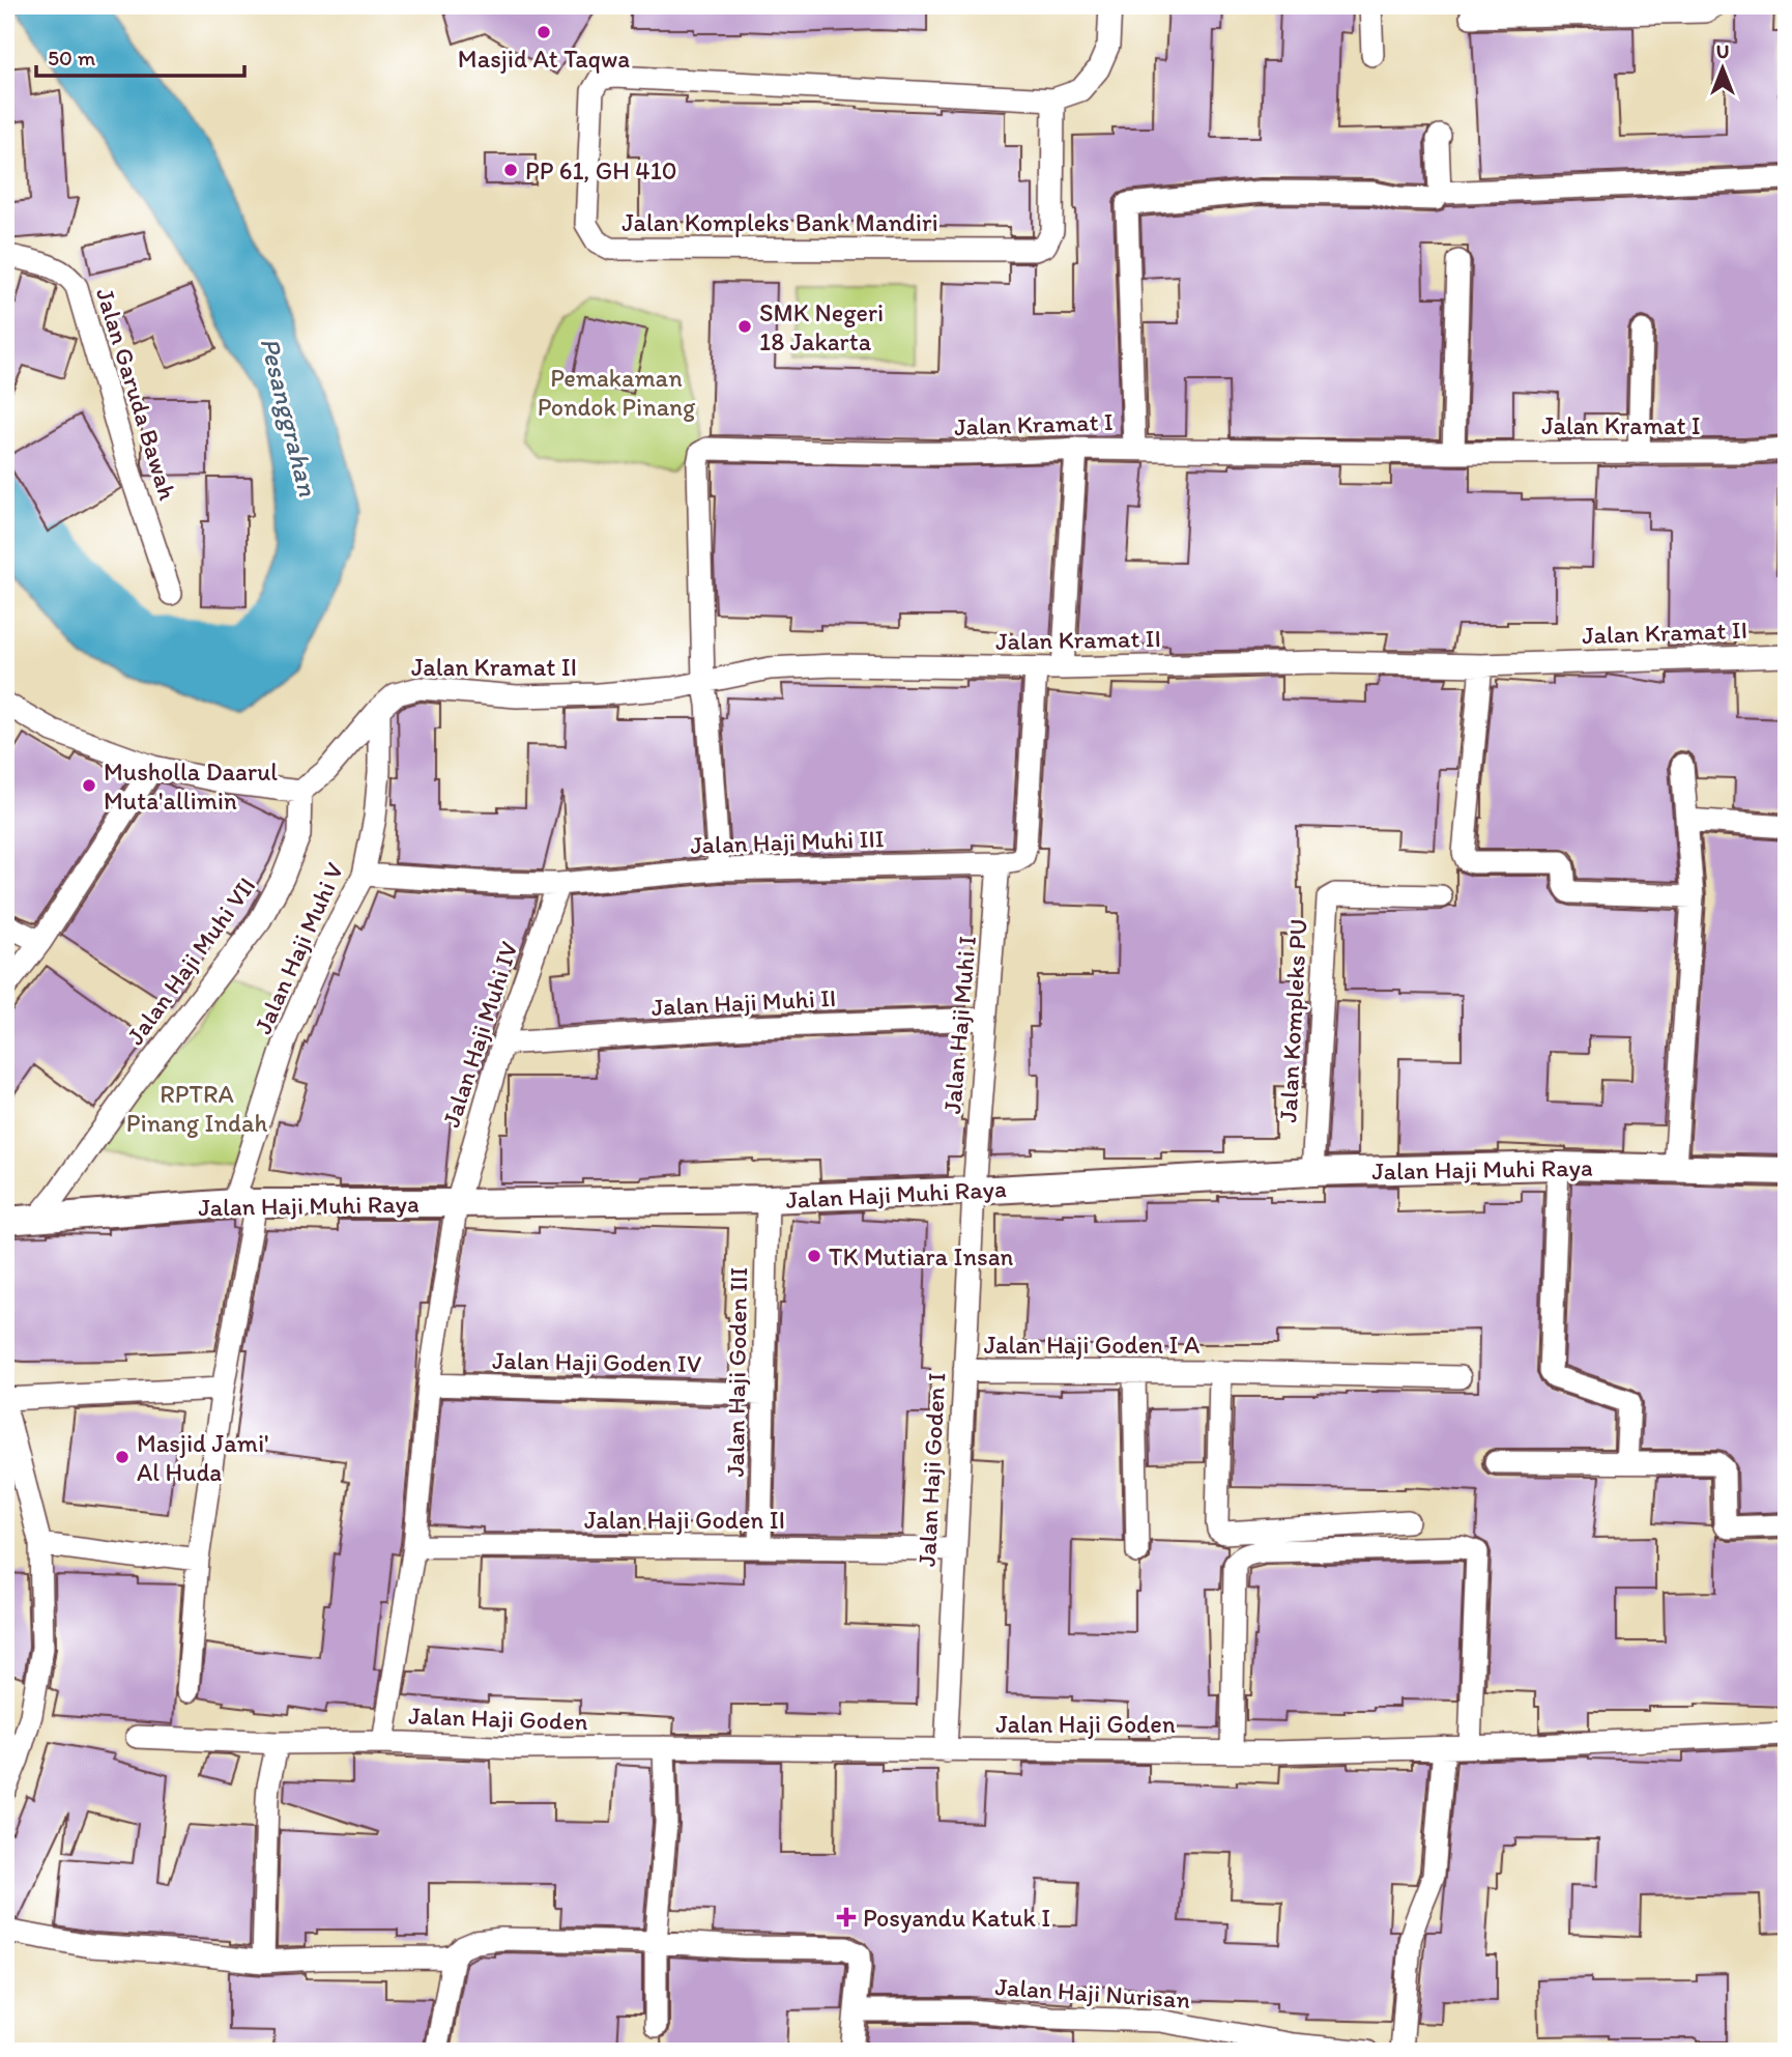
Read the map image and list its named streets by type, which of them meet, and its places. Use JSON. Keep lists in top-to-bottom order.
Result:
{
  "streets": {
    "street": [
      "Jalan Kompleks Bank Mandiri",
      "Jalan Garuda Bawah",
      "Jalan Kramat I",
      "Jalan Kramat II",
      "Jalan Haji Muhi III",
      "Jalan Haji Muhi V",
      "Jalan Haji Muhi VII",
      "Jalan Haji Muhi II",
      "Jalan Kompleks PU",
      "Jalan Haji Muhi I",
      "Jalan Haji Muhi IV",
      "Jalan Haji Muhi Raya",
      "Jalan Haji Goden I A",
      "Jalan Haji Goden IV",
      "Jalan Haji Goden III",
      "Jalan Haji Goden I",
      "Jalan Haji Goden II",
      "Jalan Haji Goden",
      "Jalan Haji Nurisan"
    ]
  },
  "crossings": [
    ["Jalan Kramat I", "Jalan Kramat II"],
    ["Jalan Kramat I", "Jalan Haji Muhi III"],
    ["Jalan Kramat II", "Jalan Haji Muhi V"],
    ["Jalan Kramat II", "Jalan Haji Muhi VII"],
    ["Jalan Haji Muhi III", "Jalan Haji Muhi V"],
    ["Jalan Haji Muhi III", "Jalan Haji Muhi I"],
    ["Jalan Haji Muhi III", "Jalan Haji Muhi IV"],
    ["Jalan Haji Muhi V", "Jalan Haji Muhi Raya"],
    ["Jalan Haji Muhi VII", "Jalan Haji Muhi Raya"],
    ["Jalan Haji Muhi II", "Jalan Haji Muhi I"],
    ["Jalan Haji Muhi II", "Jalan Haji Muhi IV"],
    ["Jalan Kompleks PU", "Jalan Haji Muhi Raya"],
    ["Jalan Haji Muhi I", "Jalan Haji Muhi Raya"],
    ["Jalan Haji Muhi I", "Jalan Haji Goden I"],
    ["Jalan Haji Muhi IV", "Jalan Haji Muhi Raya"],
    ["Jalan Haji Muhi IV", "Jalan Haji Goden"],
    ["Jalan Haji Muhi Raya", "Jalan Haji Goden III"],
    ["Jalan Haji Muhi Raya", "Jalan Haji Goden I"],
    ["Jalan Haji Muhi Raya", "Jalan Haji Goden"],
    ["Jalan Haji Goden I A", "Jalan Haji Goden I"],
    ["Jalan Haji Goden IV", "Jalan Haji Goden III"],
    ["Jalan Haji Goden IV", "Jalan Haji Goden"],
    ["Jalan Haji Goden III", "Jalan Haji Goden II"],
    ["Jalan Haji Goden I", "Jalan Haji Goden II"],
    ["Jalan Haji Goden I", "Jalan Haji Goden"],
    ["Jalan Haji Goden II", "Jalan Haji Goden"]
  ],
  "water": ["Pesanggrahan"],
  "parks": ["Pemakaman Pondok Pinang", "RPTRA Pinang Indah"],
  "places": {
    "other": [
      "Masjid At Taqwa",
      "PP 61, GH 410",
      "SMK Negeri 18 Jakarta",
      "Musholla Daarul Muta'allimin",
      "TK Mutiara Insan",
      "Masjid Jami' Al Huda"
    ],
    "health": ["Posyandu Katuk I"]
  },
  "scale_bar": "50 m",
  "north": "top"
}
